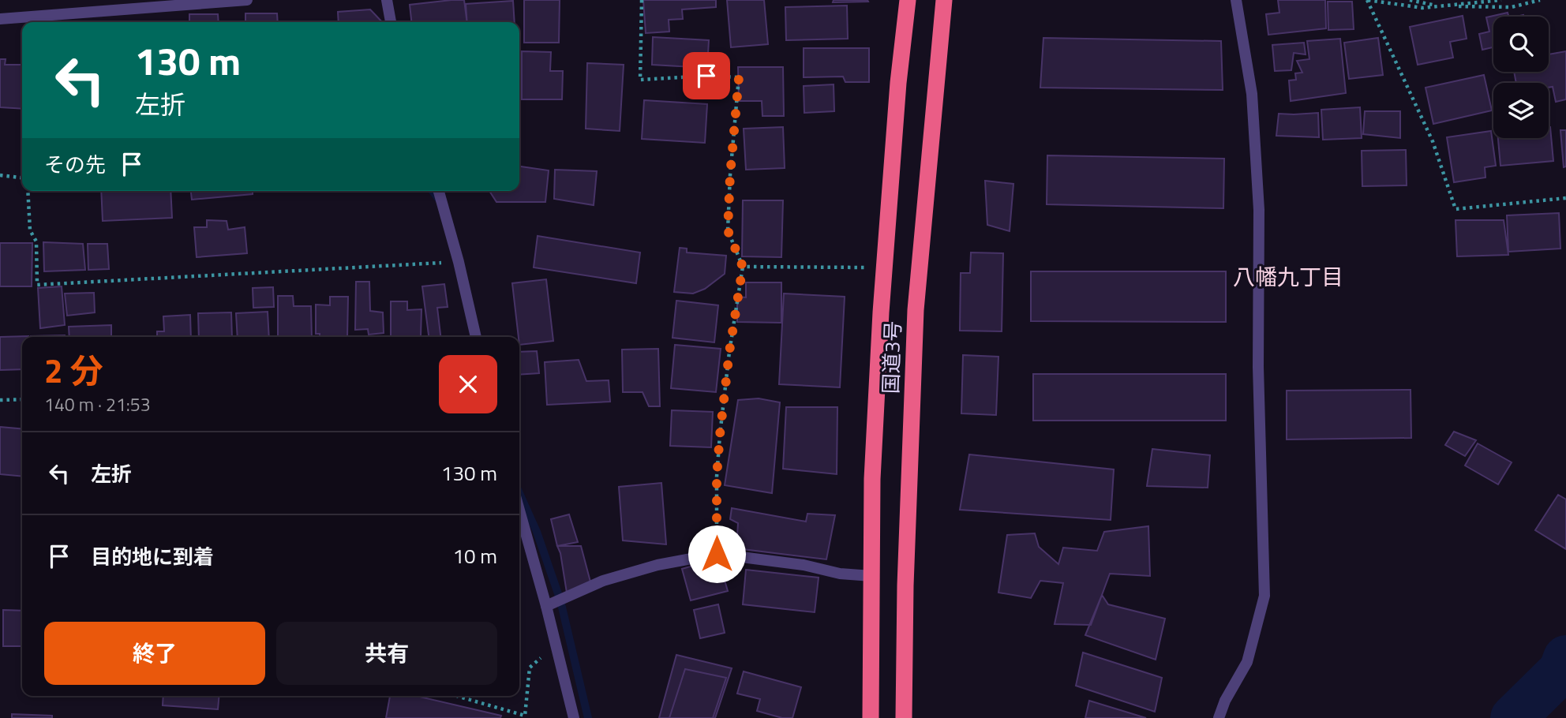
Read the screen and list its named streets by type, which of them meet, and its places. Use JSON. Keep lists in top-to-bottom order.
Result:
{
  "streets": {
    "highway": ["国道3号"]
  },
  "districts": ["八幡九丁目"],
  "page": {
    "turn": ["130 m", "左折"],
    "then": "その先",
    "heading": ["2 分", "140 m · 21:53"],
    "list": [
      {
        "name": "左折",
        "value": "130 m"
      },
      {
        "name": "目的地に到着",
        "value": "10 m"
      }
    ],
    "buttons": ["終了", "共有"]
  }
}
